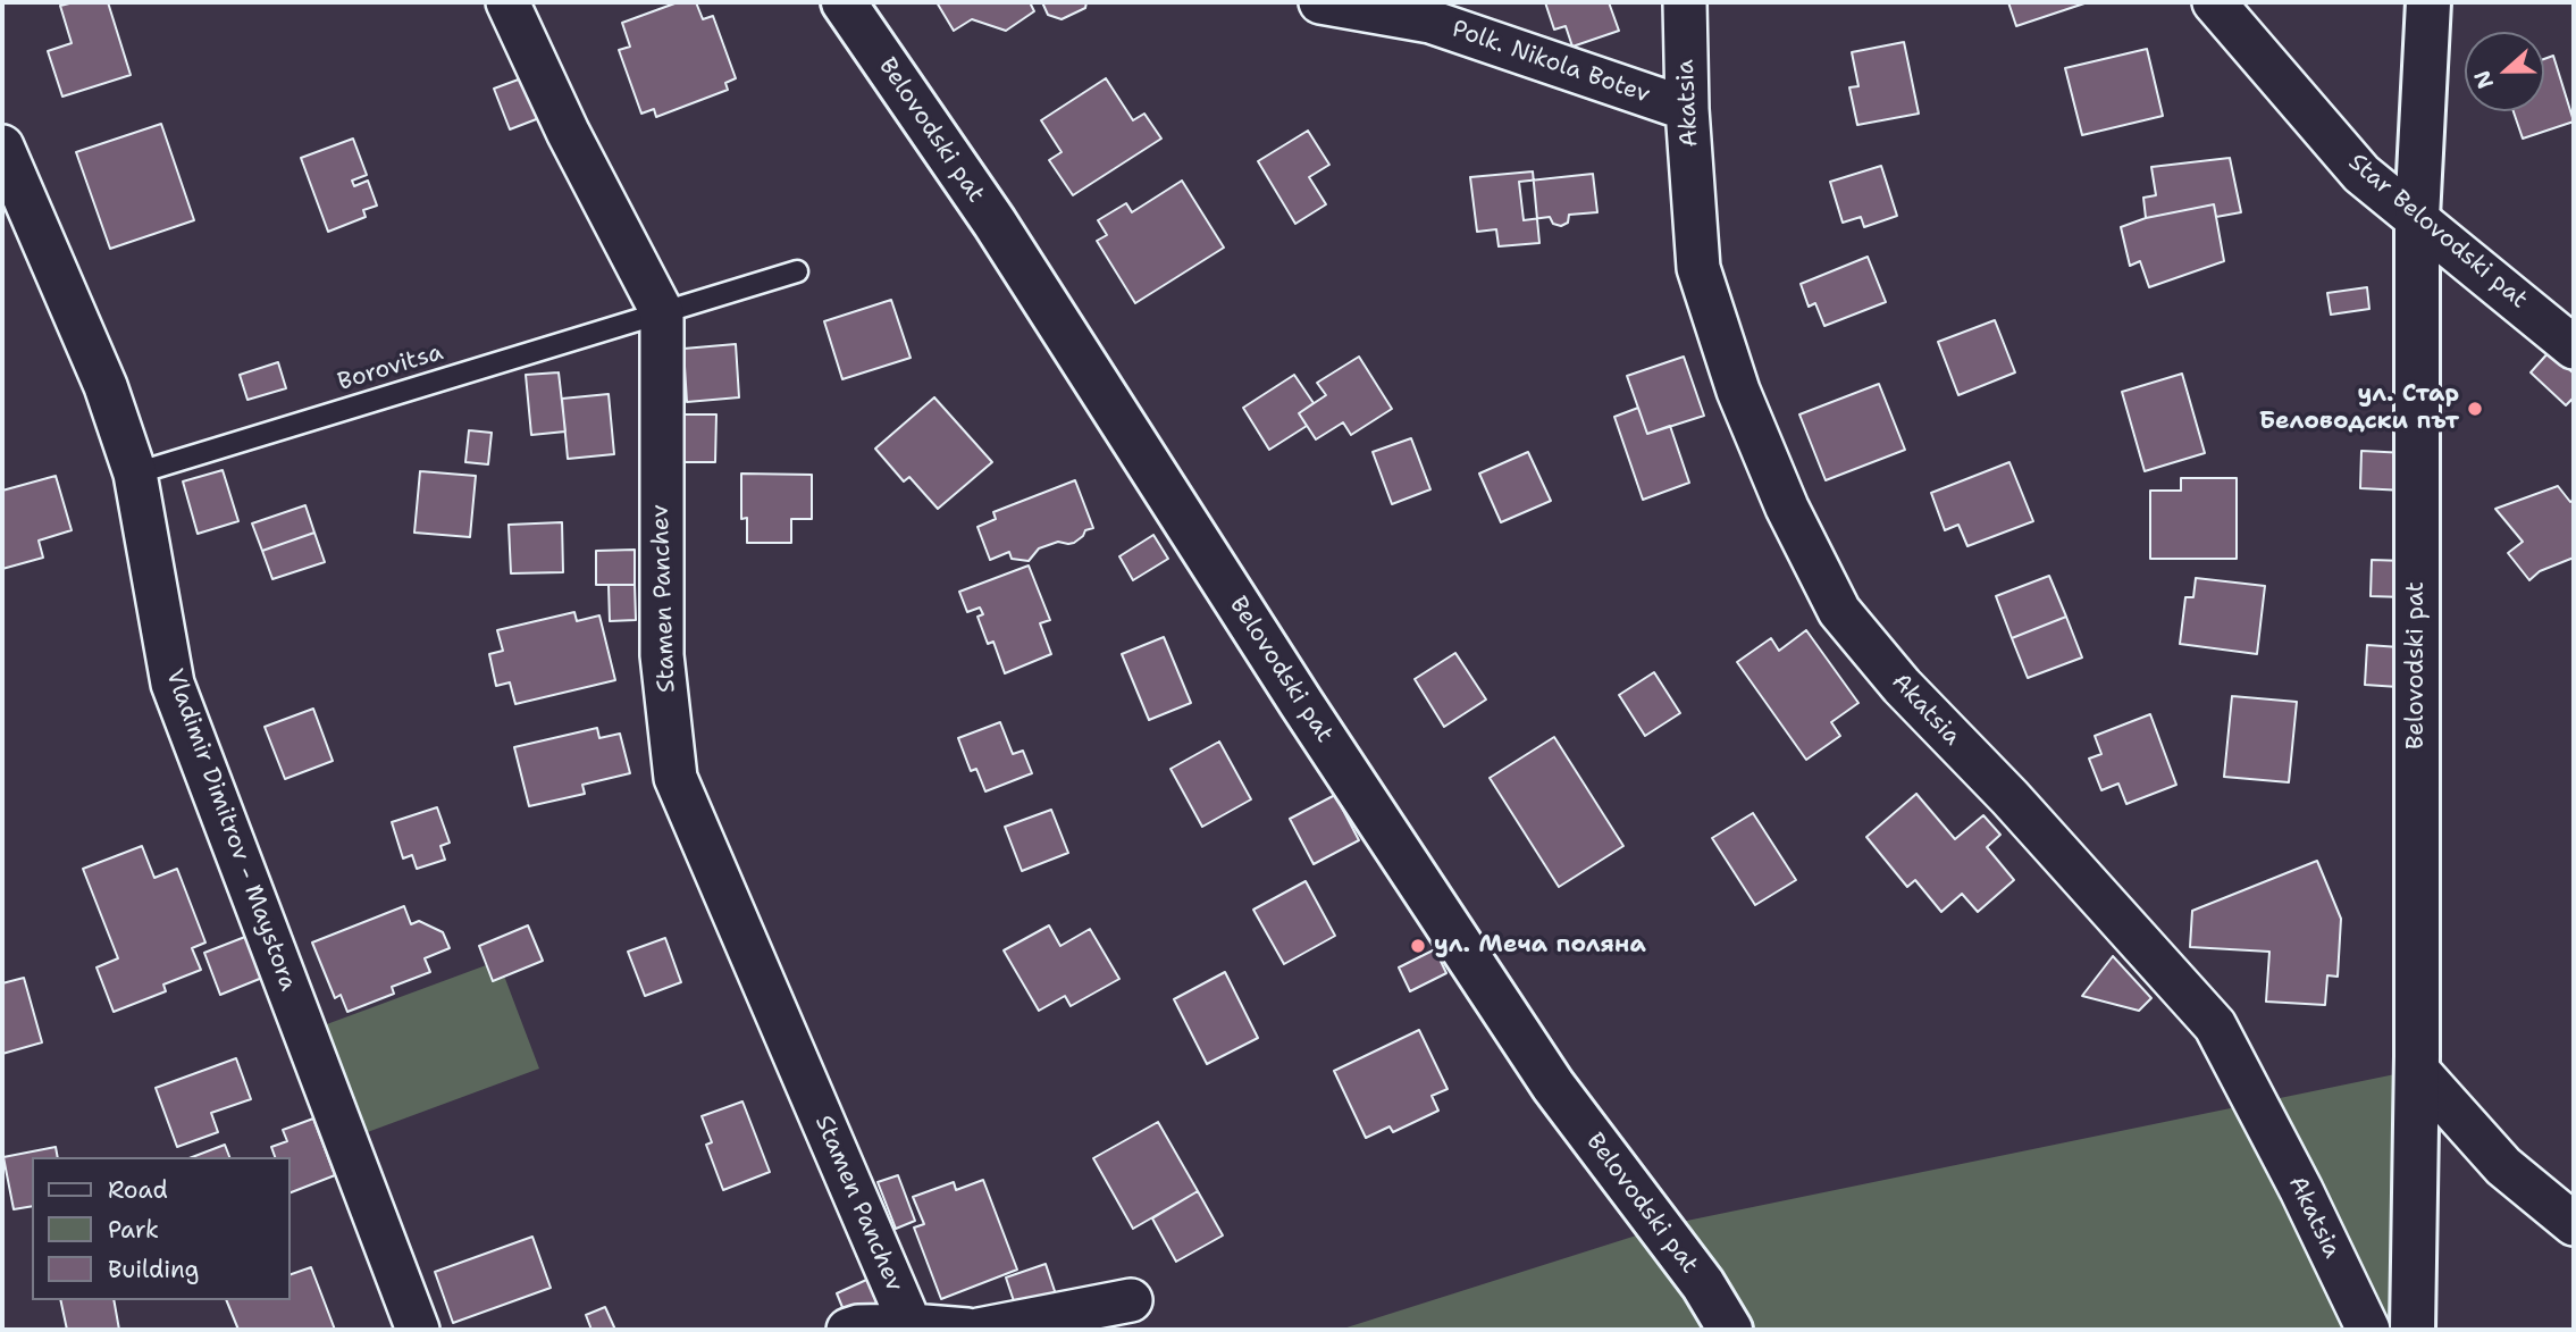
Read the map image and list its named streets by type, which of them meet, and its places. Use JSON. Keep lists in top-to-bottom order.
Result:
{
  "streets": {
    "street": [
      "Polk. Nikola Botev",
      "Akatsia",
      "Belovodski pat",
      "Star Belovodski pat",
      "Stamen Panchev",
      "Vladimir Dimitrov - Maystora"
    ],
    "lane": ["Borovitsa"]
  },
  "crossings": [
    ["Polk. Nikola Botev", "Akatsia"],
    ["Belovodski pat", "Star Belovodski pat"],
    ["Borovitsa", "Stamen Panchev"],
    ["Borovitsa", "Vladimir Dimitrov - Maystora"]
  ],
  "places": ["ул. Стар Беловодски път", "ул. Меча поляна"],
  "legend": ["Road", "Park", "Building"],
  "north": "left"
}
